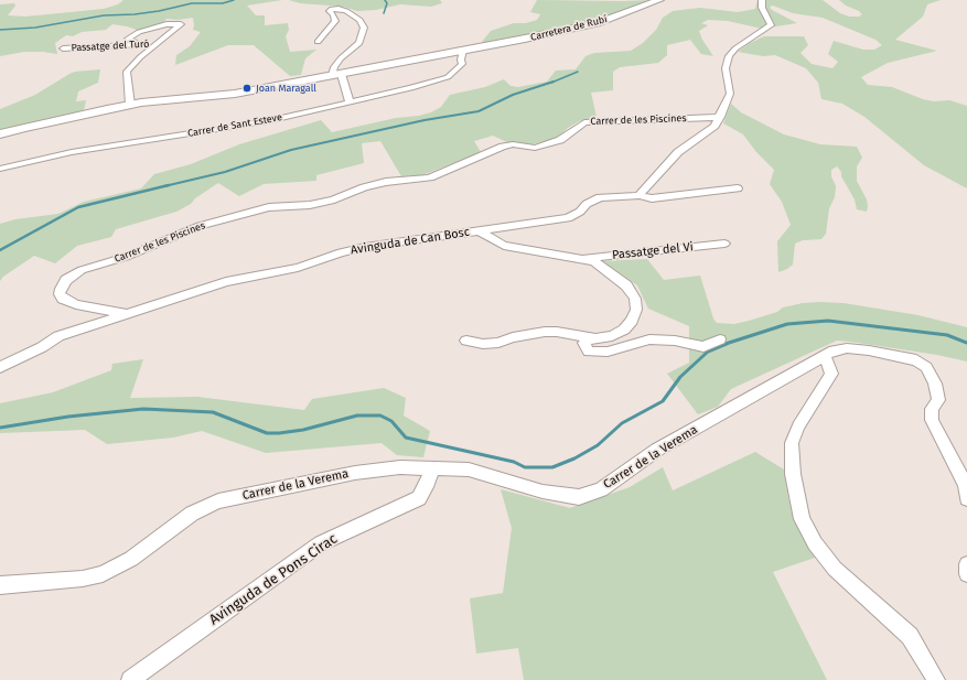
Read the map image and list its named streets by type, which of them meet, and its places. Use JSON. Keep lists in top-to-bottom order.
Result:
{
  "streets": {
    "street": [
      "Carretera de Rubí",
      "Passatge del Turó",
      "Carrer de les Piscines",
      "Carrer de Sant Esteve",
      "Avinguda de Can Bosc",
      "Passatge del Vi",
      "Carrer de la Verema",
      "Avinguda de Pons Cirac"
    ]
  },
  "crossings": [
    ["Carretera de Rubí", "Carrer de Sant Esteve"],
    ["Carrer de les Piscines", "Avinguda de Can Bosc"],
    ["Carrer de la Verema", "Avinguda de Pons Cirac"]
  ],
  "places": ["Joan Maragall"]
}
